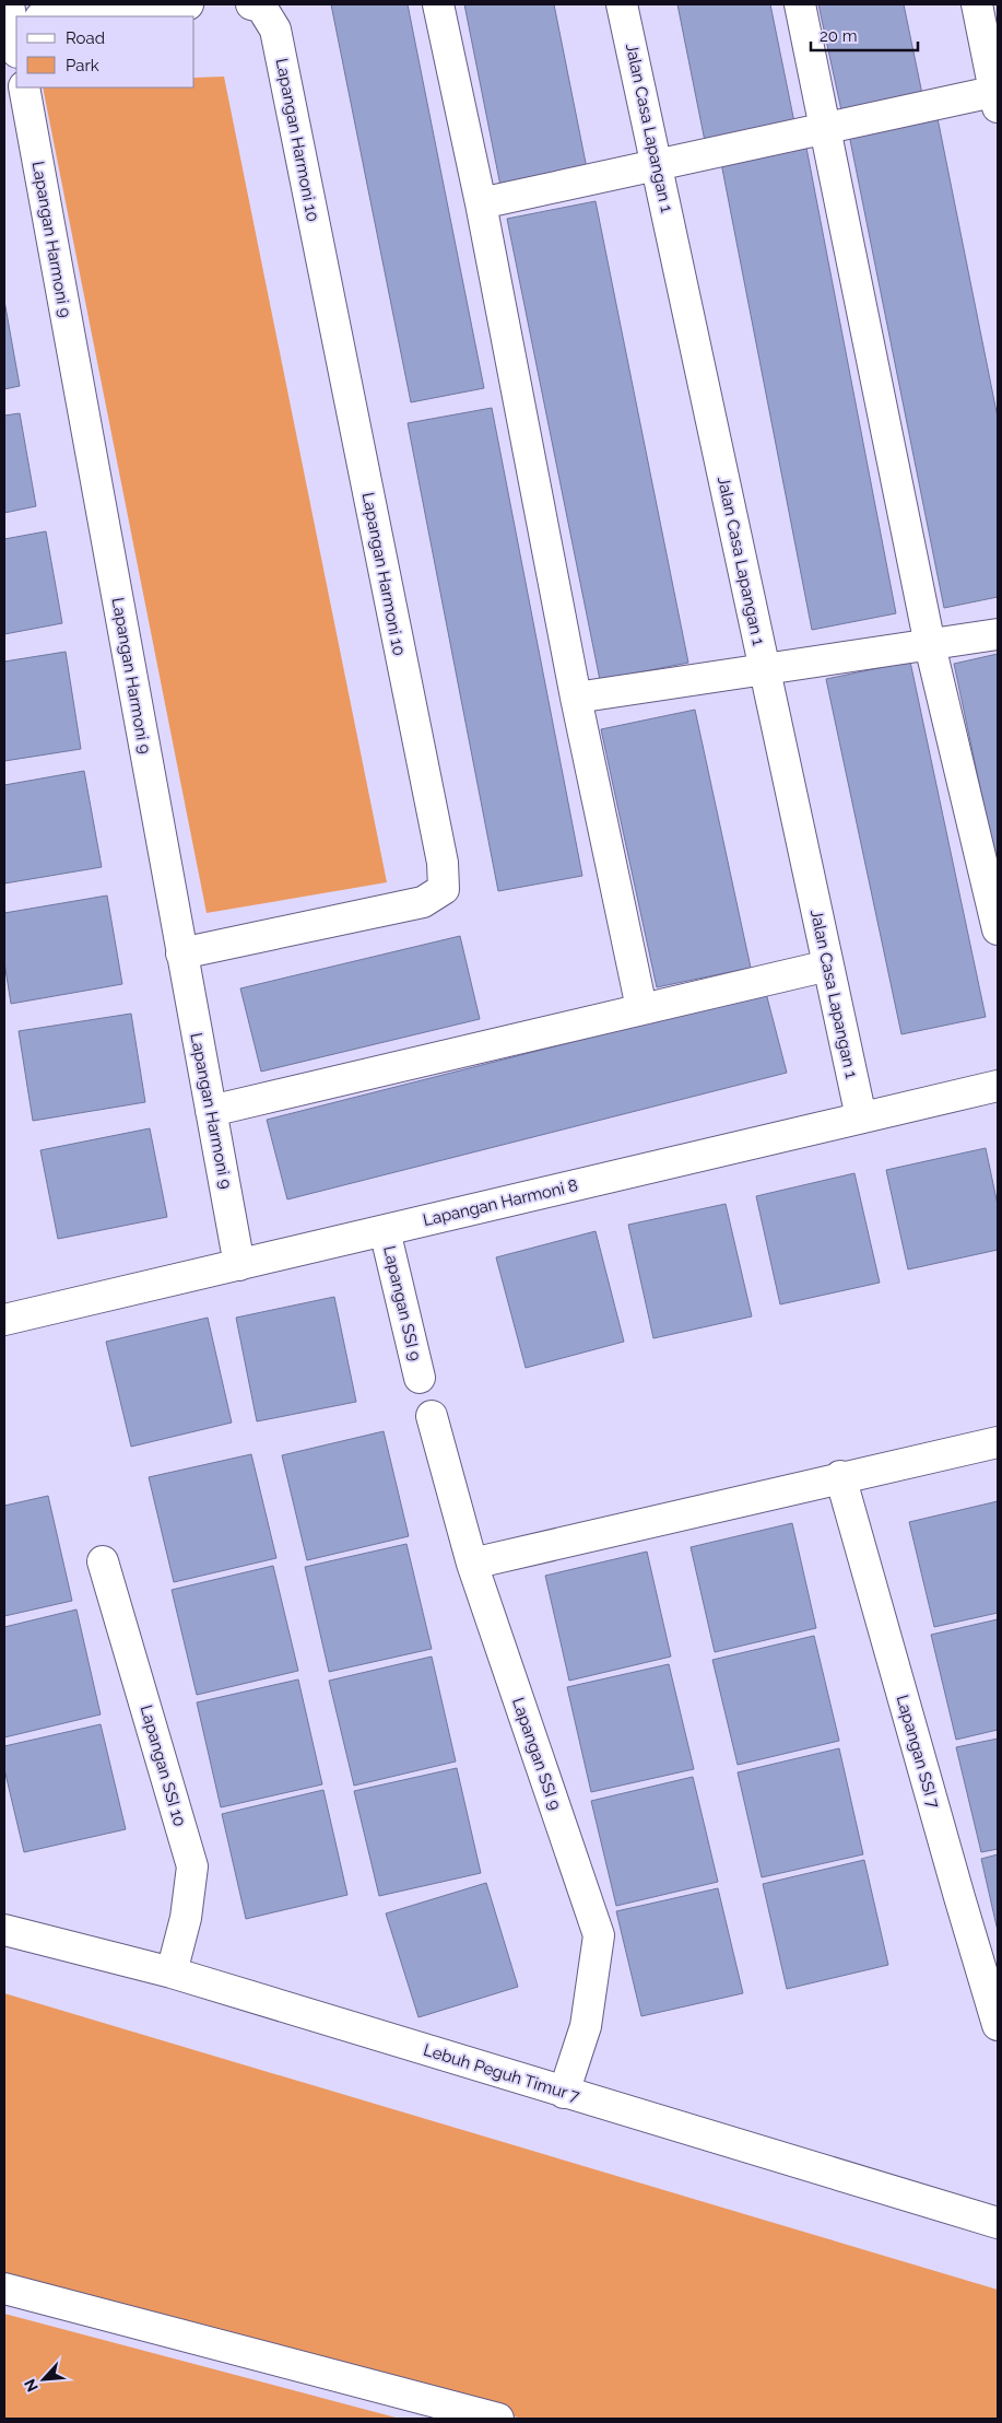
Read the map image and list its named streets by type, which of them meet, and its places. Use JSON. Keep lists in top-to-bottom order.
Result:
{
  "streets": {
    "street": [
      "Jalan Casa Lapangan 1",
      "Lapangan Harmoni 10",
      "Lapangan Harmoni 9",
      "Lapangan Harmoni 8",
      "Lapangan SSI 9",
      "Lapangan SSI 7",
      "Lapangan SSI 10",
      "Lebuh Peguh Timur 7"
    ]
  },
  "crossings": [
    ["Jalan Casa Lapangan 1", "Lapangan Harmoni 8"],
    ["Lapangan Harmoni 10", "Lapangan Harmoni 9"],
    ["Lapangan Harmoni 9", "Lapangan Harmoni 8"],
    ["Lapangan Harmoni 8", "Lapangan SSI 9"],
    ["Lapangan SSI 9", "Lebuh Peguh Timur 7"],
    ["Lapangan SSI 10", "Lebuh Peguh Timur 7"]
  ],
  "legend": ["Road", "Park"],
  "scale_bar": "20 m",
  "north": "bottom left"
}
